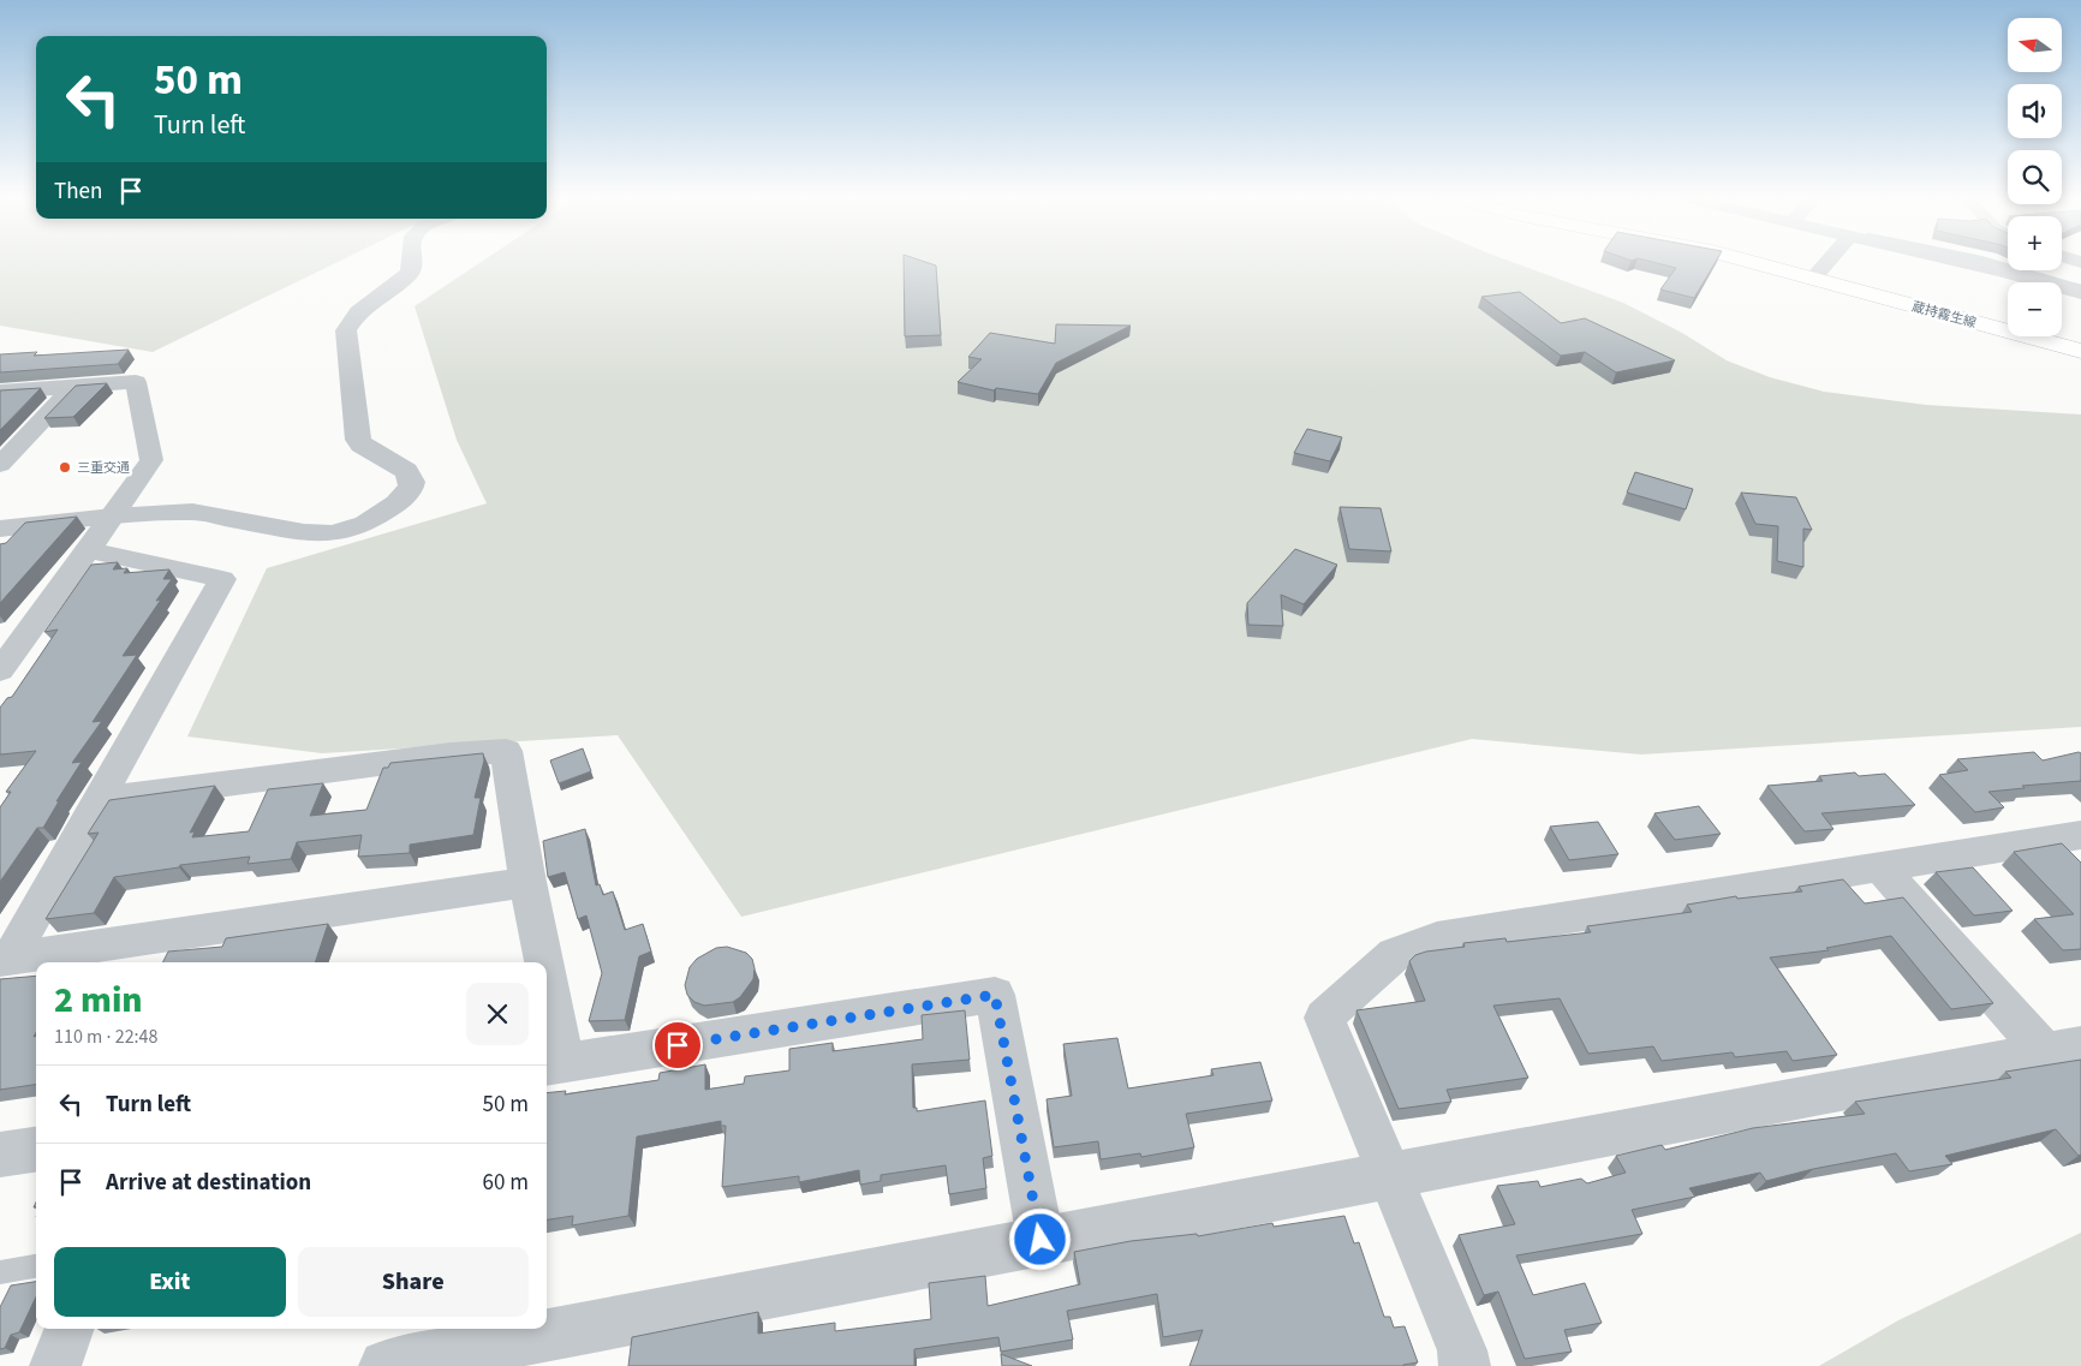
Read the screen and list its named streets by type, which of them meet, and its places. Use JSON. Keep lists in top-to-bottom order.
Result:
{
  "streets": {
    "main road": ["蔵持霧生線"]
  },
  "places": ["三重交通"],
  "north": "left",
  "page": {
    "map_buttons": ["+", "−"],
    "turn": ["50 m", "Turn left"],
    "then": "Then",
    "heading": ["2 min", "110 m · 22:48"],
    "list": [
      {
        "name": "Turn left",
        "value": "50 m"
      },
      {
        "name": "Arrive at destination",
        "value": "60 m"
      }
    ],
    "buttons": ["Exit", "Share"]
  }
}
